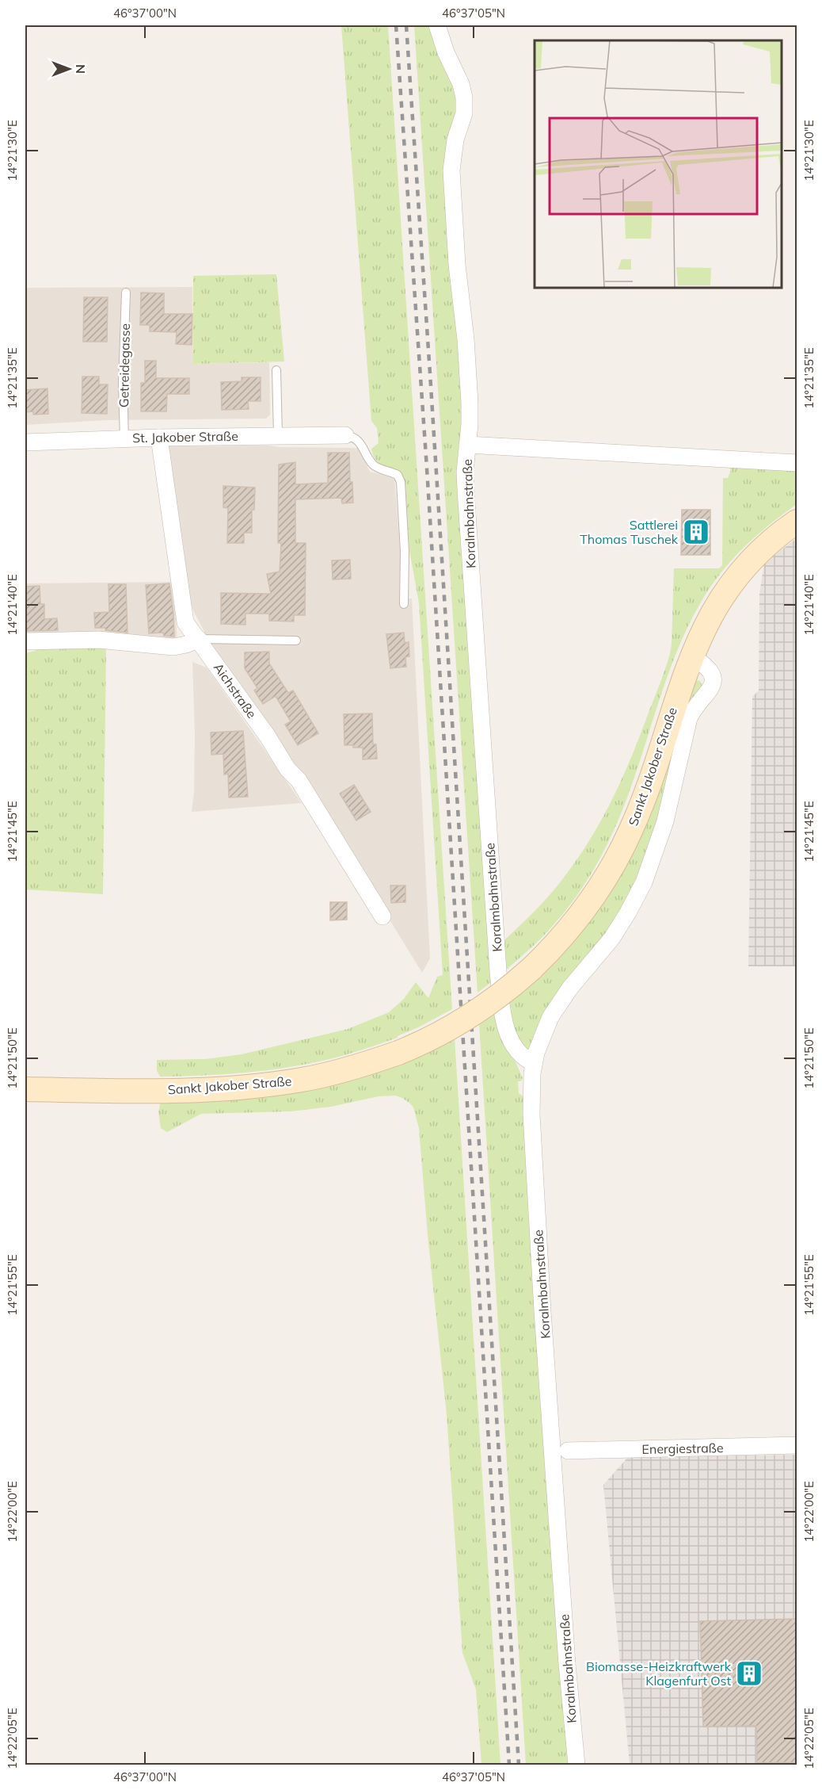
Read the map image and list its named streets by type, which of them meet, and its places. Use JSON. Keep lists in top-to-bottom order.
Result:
{
  "streets": {
    "main road": ["Sankt Jakober Straße"],
    "street": [
      "St. Jakober Straße",
      "Koralmbahnstraße",
      "Aichstraße",
      "Energiestraße"
    ],
    "lane": ["Getreidegasse"]
  },
  "crossings": [
    ["Getreidegasse", "St. Jakober Straße"],
    ["St. Jakober Straße", "Aichstraße"]
  ],
  "places": {
    "building": ["Sattlerei Thomas Tuschek", "Biomasse-Heizkraftwerk Klagenfurt Ost"]
  },
  "north": "right",
  "coordinates": [
    "46°37'00\"N",
    "46°37'05\"N",
    "14°21'30\"E",
    "14°21'35\"E",
    "14°21'40\"E",
    "14°21'45\"E",
    "14°21'50\"E",
    "14°21'55\"E",
    "14°22'00\"E",
    "14°22'05\"E"
  ]
}
